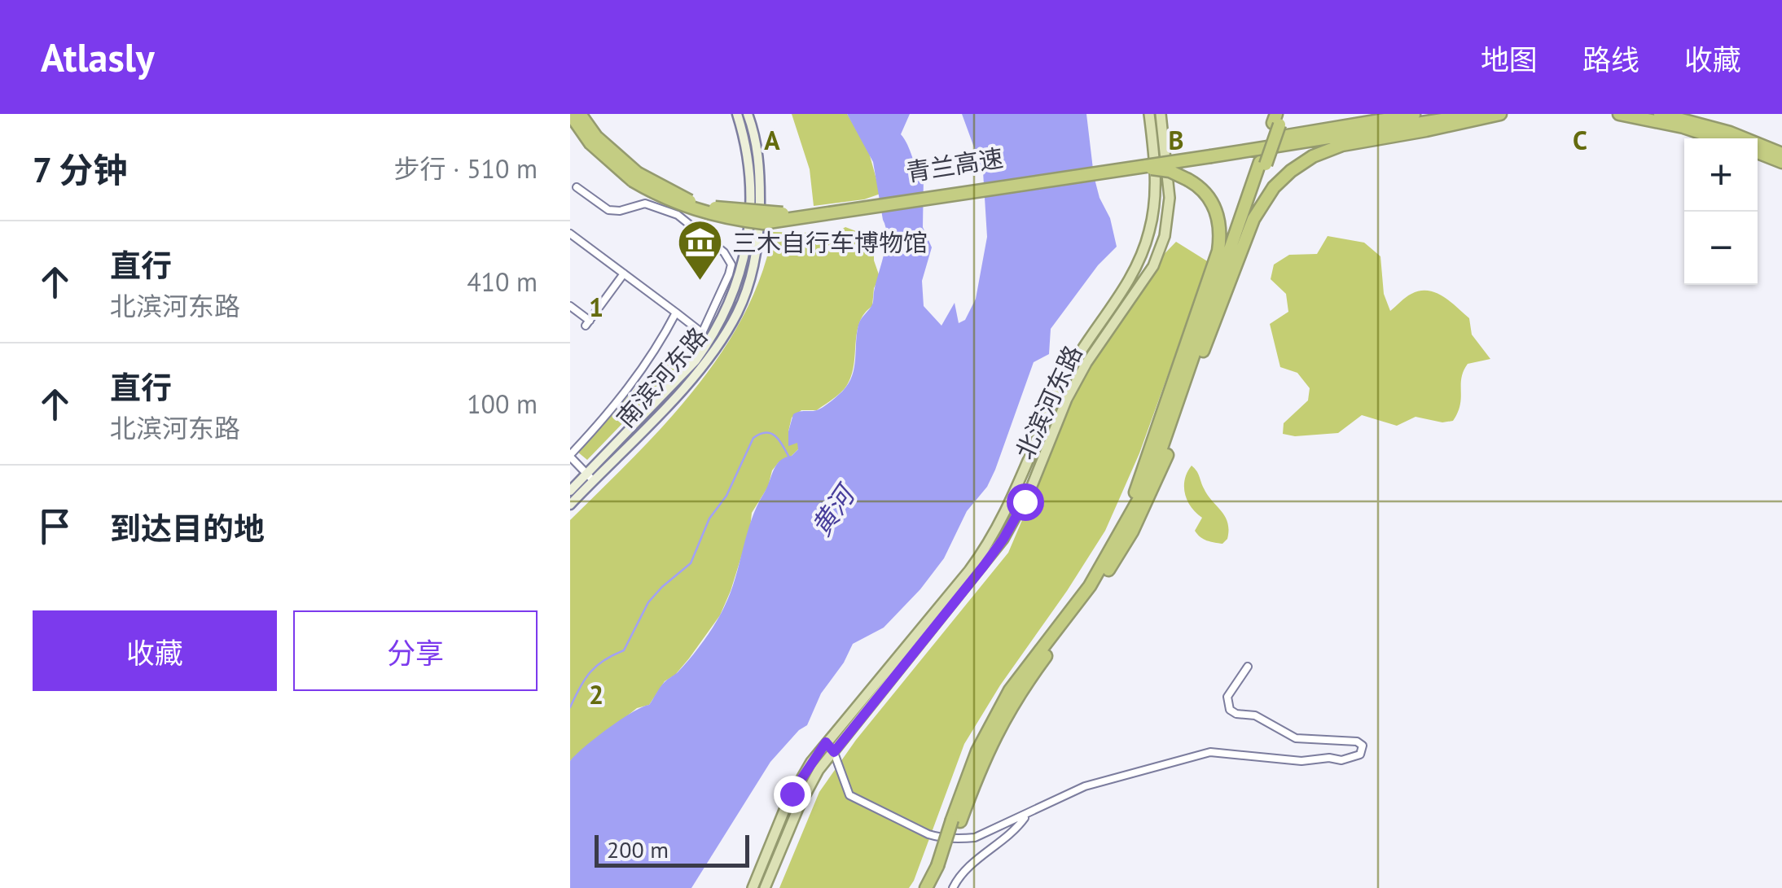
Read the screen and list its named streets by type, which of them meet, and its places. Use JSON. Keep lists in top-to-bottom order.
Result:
{
  "streets": {
    "highway": ["青兰高速"],
    "main road": ["南滨河东路", "北滨河东路"]
  },
  "water": ["黄河"],
  "places": {
    "museum": ["三木自行车博物馆"]
  },
  "scale_bar": "200 m",
  "page": {
    "header": "Atlasly",
    "nav": ["地图", "路线", "收藏"],
    "heading": ["7 分钟", "步行 · 510 m"],
    "map_buttons": ["+", "−"],
    "list": [
      ["直行", "北滨河东路", "410 m"],
      ["直行", "北滨河东路", "100 m"],
      "到达目的地"
    ],
    "buttons": ["收藏", "分享"],
    "scale": "200 m"
  },
  "grid": {
    "columns": ["A", "B", "C"],
    "rows": ["1", "2"]
  }
}
